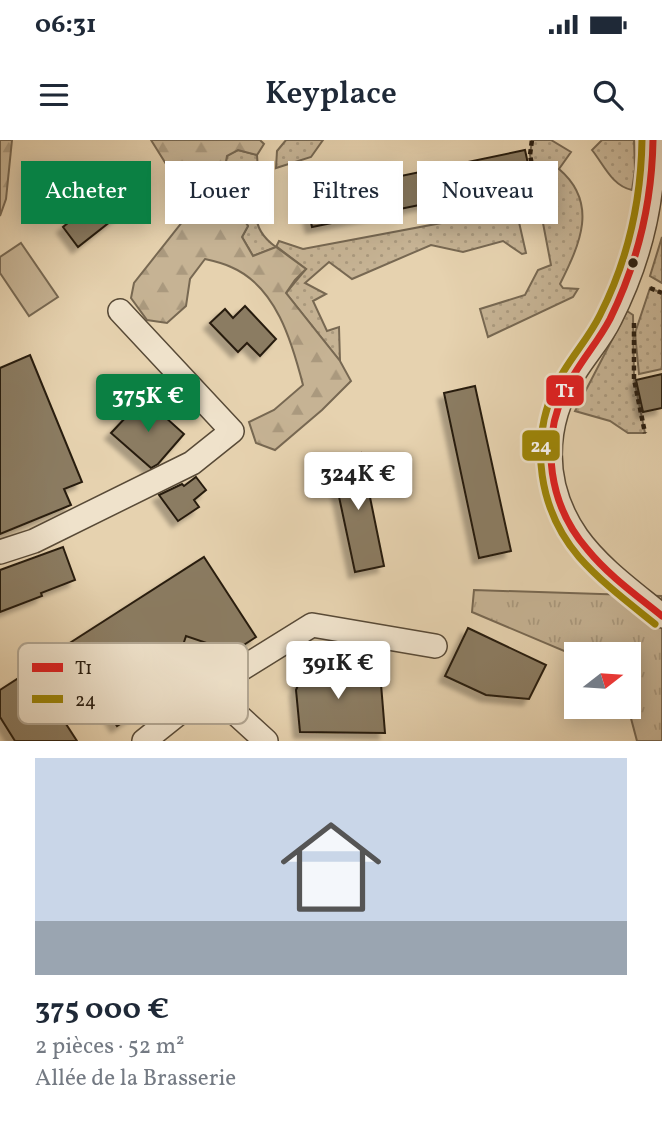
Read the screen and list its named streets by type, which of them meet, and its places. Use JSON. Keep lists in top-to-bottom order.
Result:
{
  "lines": ["transit line T1", "transit line 24"],
  "legend": ["T1", "24"],
  "north": "right",
  "page": {
    "status": "06:31",
    "header": "Keyplace",
    "chip": [
      "Acheter",
      "Louer",
      "Filtres",
      "Nouveau"
    ],
    "price": ["375K €", "324K €", "391K €"],
    "list": [
      {
        "name": "375 000 €",
        "note": "2 pièces · 52 m² · Allée de la Brasserie"
      }
    ]
  }
}
